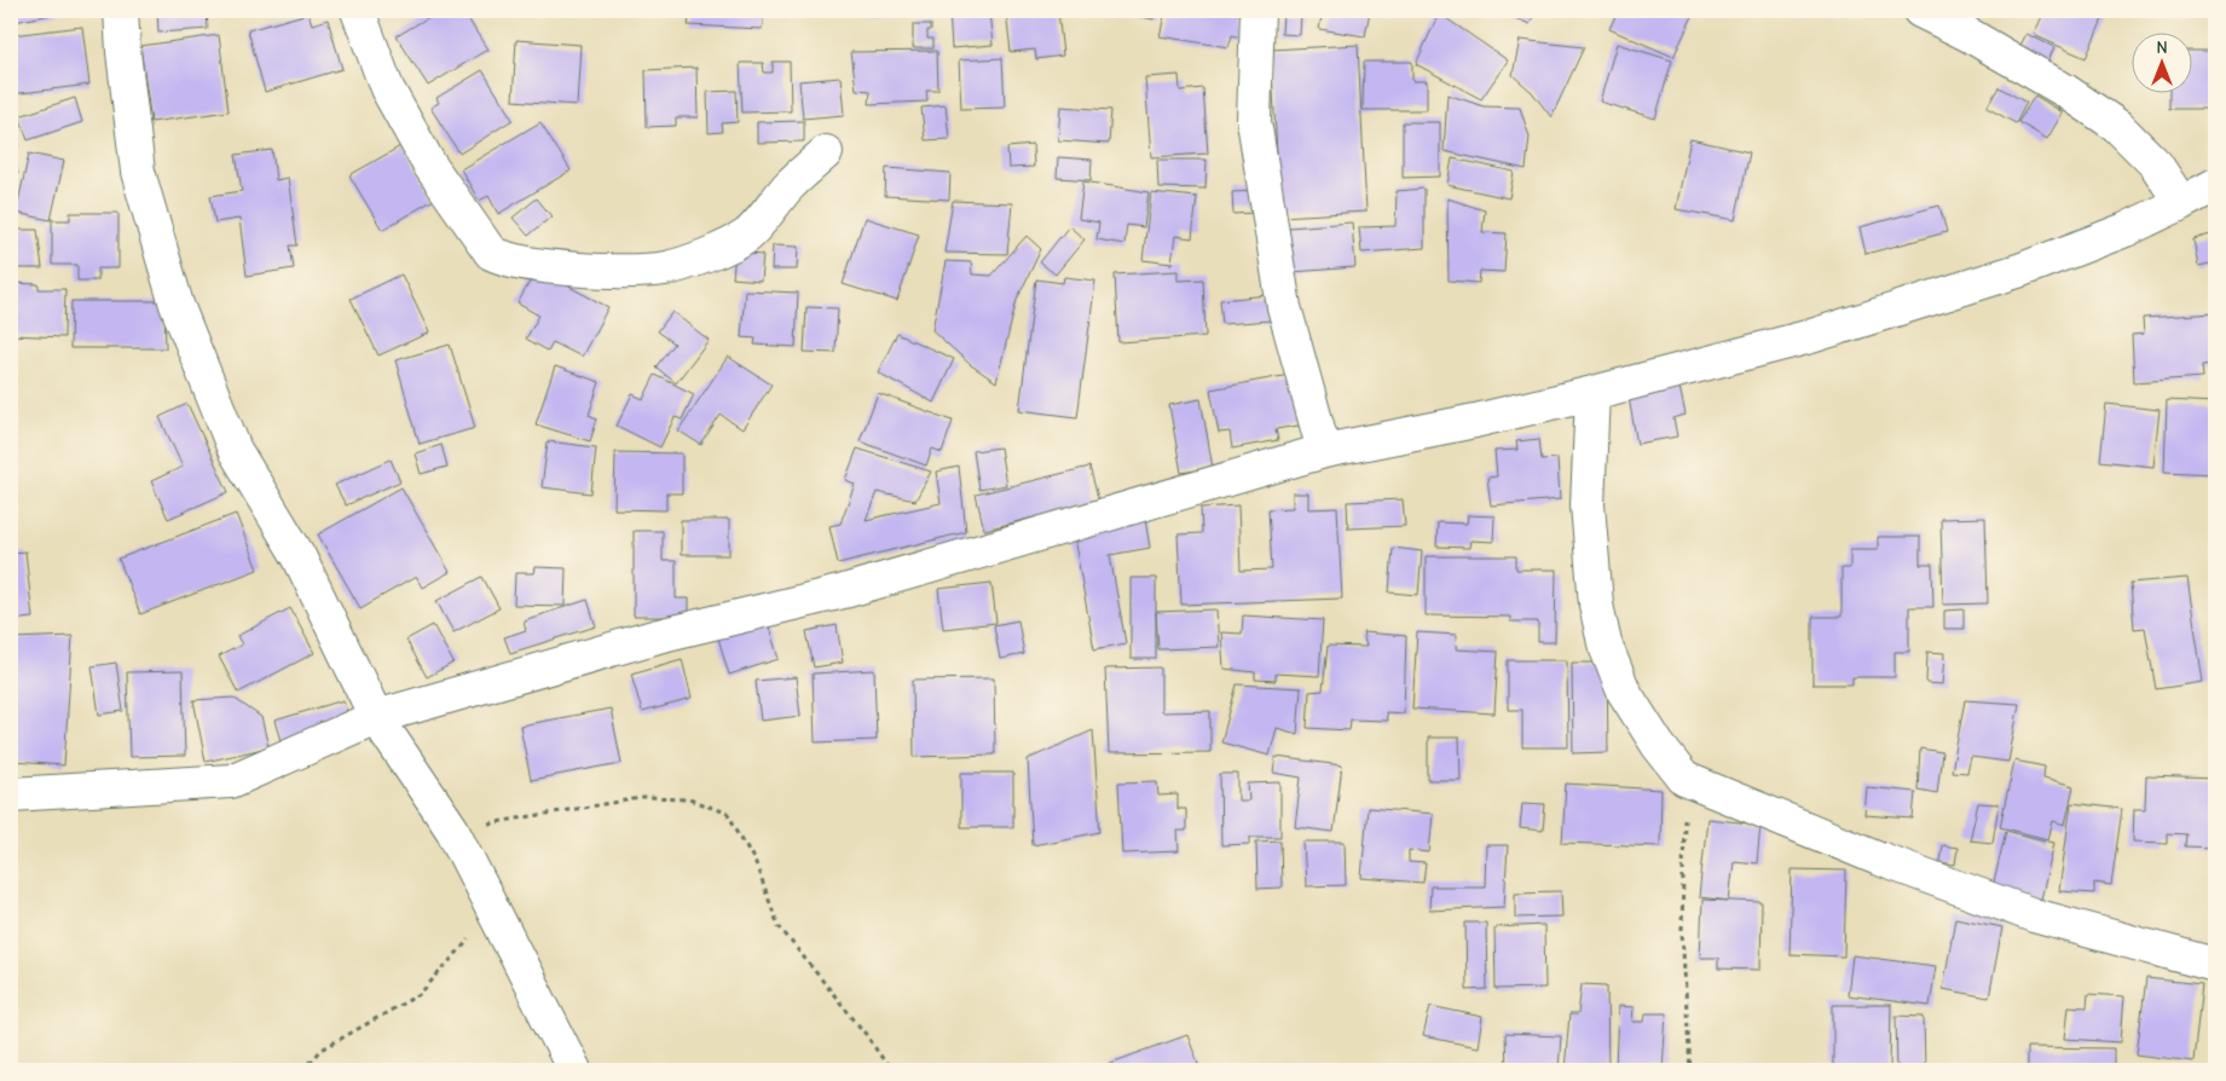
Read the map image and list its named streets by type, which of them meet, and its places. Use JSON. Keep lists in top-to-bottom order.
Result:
{
  "north": "top"
}
